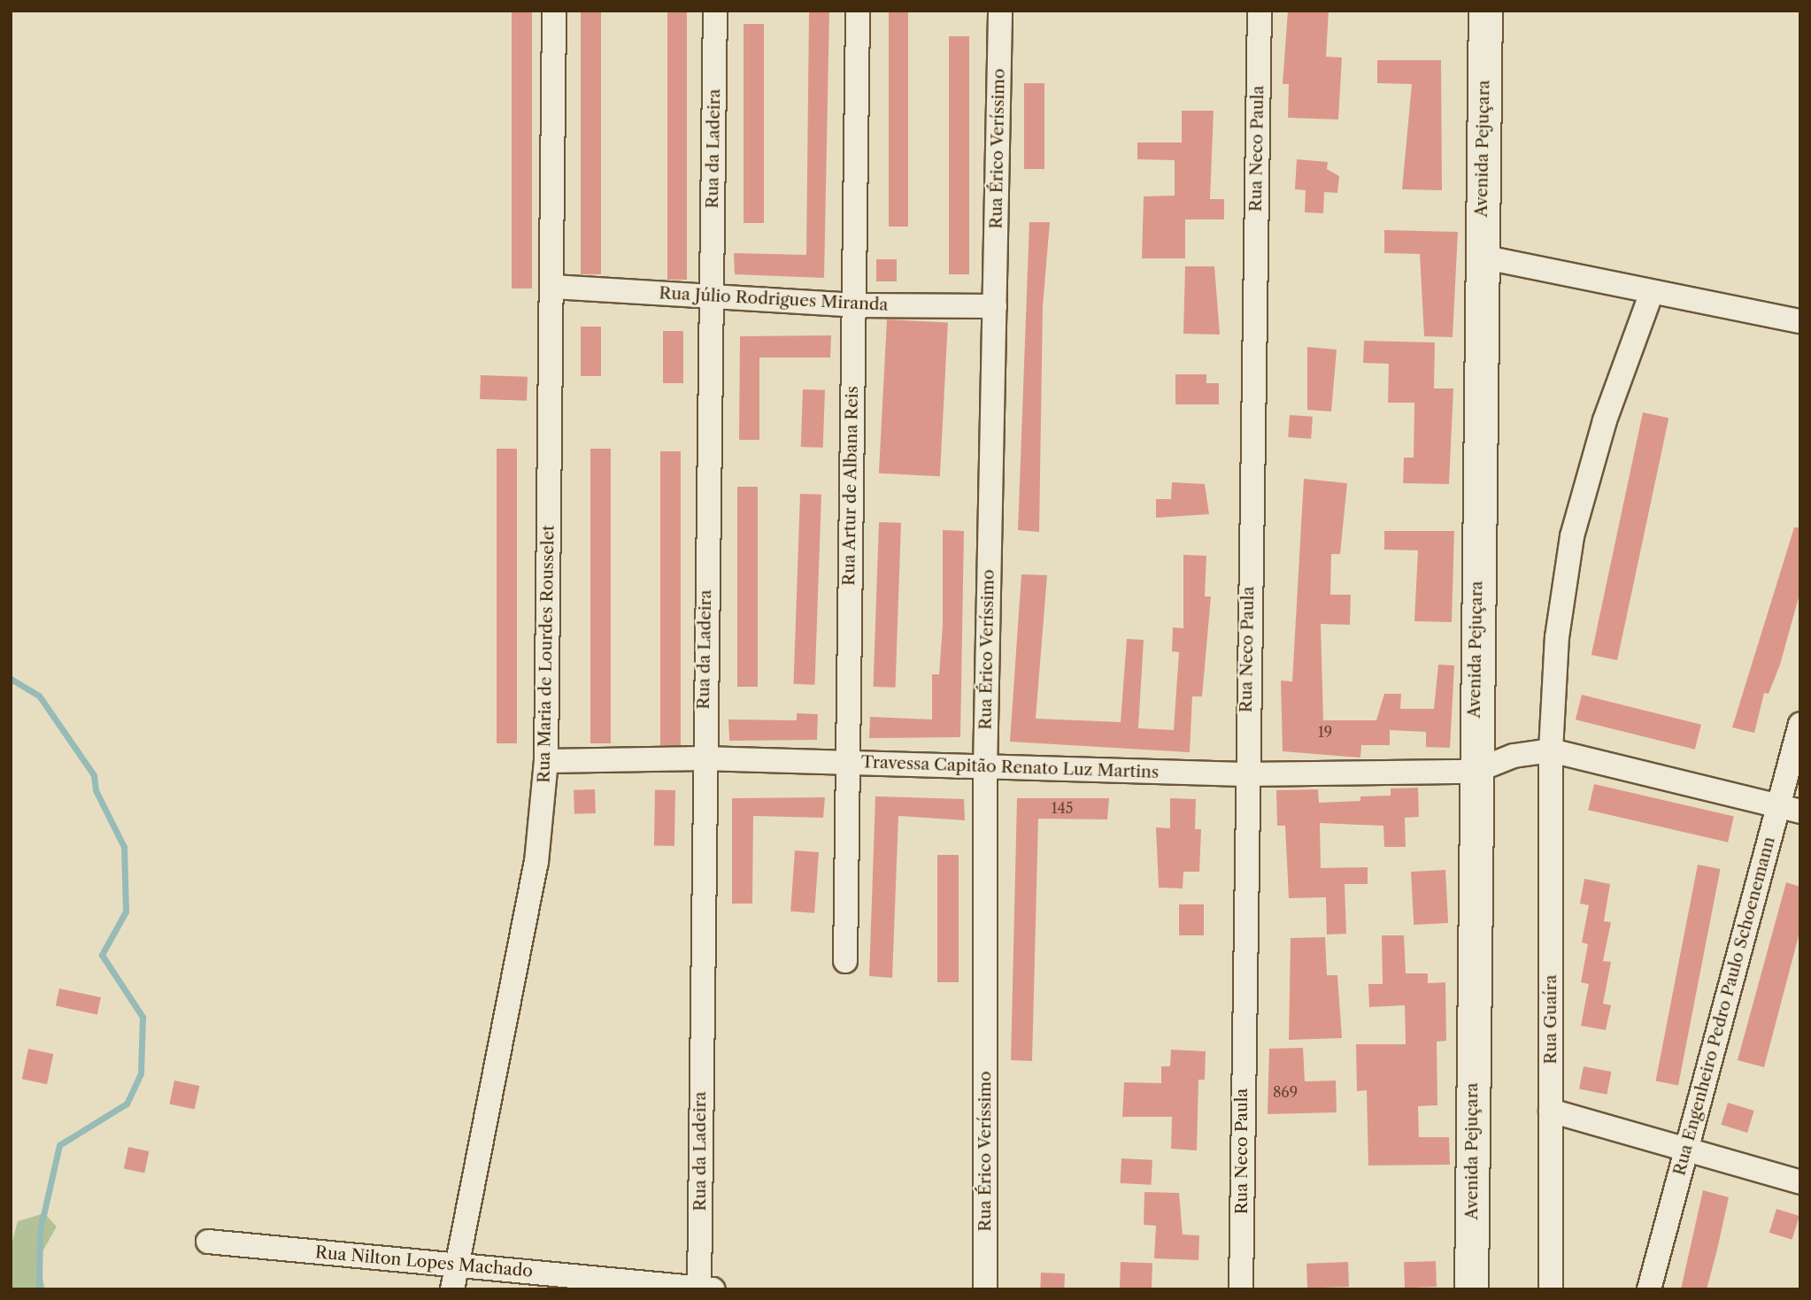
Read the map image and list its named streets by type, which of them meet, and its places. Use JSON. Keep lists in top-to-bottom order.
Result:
{
  "streets": {
    "street": [
      "Rua da Ladeira",
      "Rua Érico Veríssimo",
      "Rua Neco Paula",
      "Avenida Pejuçara",
      "Rua Júlio Rodrigues Miranda",
      "Rua Artur de Albana Reis",
      "Rua Maria de Lourdes Rousselet",
      "Travessa Capitão Renato Luz Martins",
      "Rua Engenheiro Pedro Paulo Schoenemann",
      "Rua Guaíra",
      "Rua Nilton Lopes Machado"
    ]
  },
  "crossings": [
    ["Rua da Ladeira", "Rua Júlio Rodrigues Miranda"],
    ["Rua da Ladeira", "Travessa Capitão Renato Luz Martins"],
    ["Rua da Ladeira", "Rua Nilton Lopes Machado"],
    ["Rua Érico Veríssimo", "Rua Júlio Rodrigues Miranda"],
    ["Rua Érico Veríssimo", "Travessa Capitão Renato Luz Martins"],
    ["Rua Neco Paula", "Travessa Capitão Renato Luz Martins"],
    ["Avenida Pejuçara", "Travessa Capitão Renato Luz Martins"],
    ["Rua Júlio Rodrigues Miranda", "Rua Artur de Albana Reis"],
    ["Rua Júlio Rodrigues Miranda", "Rua Maria de Lourdes Rousselet"],
    ["Rua Artur de Albana Reis", "Travessa Capitão Renato Luz Martins"],
    ["Rua Maria de Lourdes Rousselet", "Travessa Capitão Renato Luz Martins"],
    ["Rua Maria de Lourdes Rousselet", "Rua Nilton Lopes Machado"],
    ["Travessa Capitão Renato Luz Martins", "Rua Guaíra"]
  ],
  "house_numbers": ["19", "145", "869"]
}
